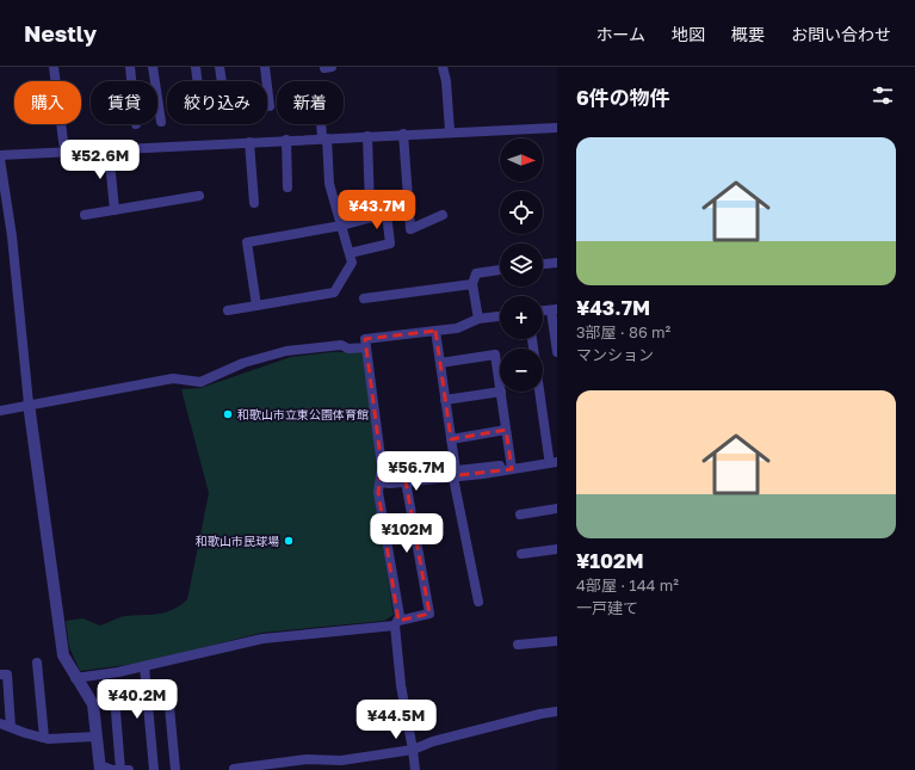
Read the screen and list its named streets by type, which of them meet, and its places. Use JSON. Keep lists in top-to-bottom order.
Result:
{
  "places": ["和歌山市立東公園体育館", "和歌山市民球場"],
  "north": "right",
  "page": {
    "header": "Nestly",
    "nav": [
      "ホーム",
      "地図",
      "概要",
      "お問い合わせ"
    ],
    "heading": "6件の物件",
    "chip": [
      "購入",
      "賃貸",
      "絞り込み",
      "新着"
    ],
    "list": [
      {
        "name": "¥43.7M",
        "note": "3部屋 · 86 m² · マンション"
      },
      {
        "name": "¥102M",
        "note": "4部屋 · 144 m² · 一戸建て"
      }
    ],
    "map_buttons": ["+", "−"],
    "price": [
      "¥52.6M",
      "¥43.7M",
      "¥56.7M",
      "¥102M",
      "¥40.2M",
      "¥44.5M"
    ]
  }
}
